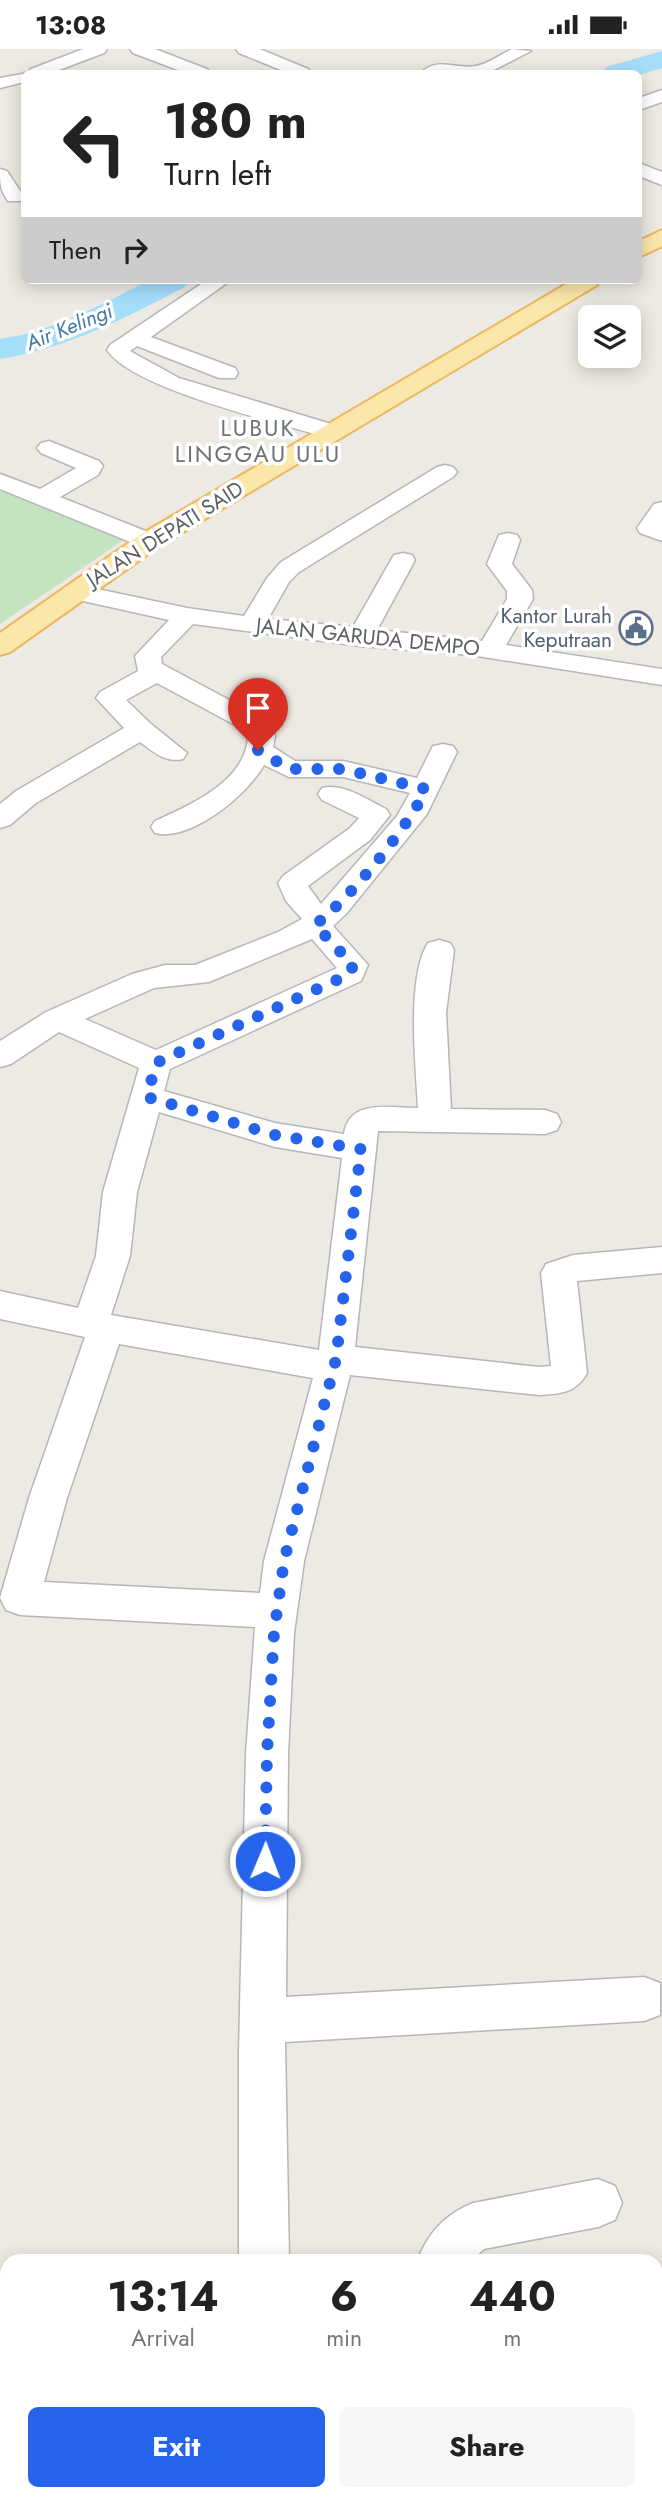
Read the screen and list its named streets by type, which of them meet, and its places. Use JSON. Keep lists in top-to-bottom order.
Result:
{
  "streets": {
    "main road": ["JALAN DEPATI SAID"],
    "street": ["JALAN GARUDA DEMPO"]
  },
  "crossings": [
    ["JALAN DEPATI SAID", "JALAN GARUDA DEMPO"]
  ],
  "districts": ["LUBUK LINGGAU ULU"],
  "water": ["Air Kelingi"],
  "places": {
    "public building": ["Kantor Lurah Keputraan"]
  },
  "page": {
    "status": "13:08",
    "turn": ["180 m", "Turn left"],
    "then": "Then",
    "eta": [
      "13:14",
      "Arrival",
      "6",
      "min",
      "440",
      "m"
    ],
    "buttons": ["Exit", "Share"]
  }
}
